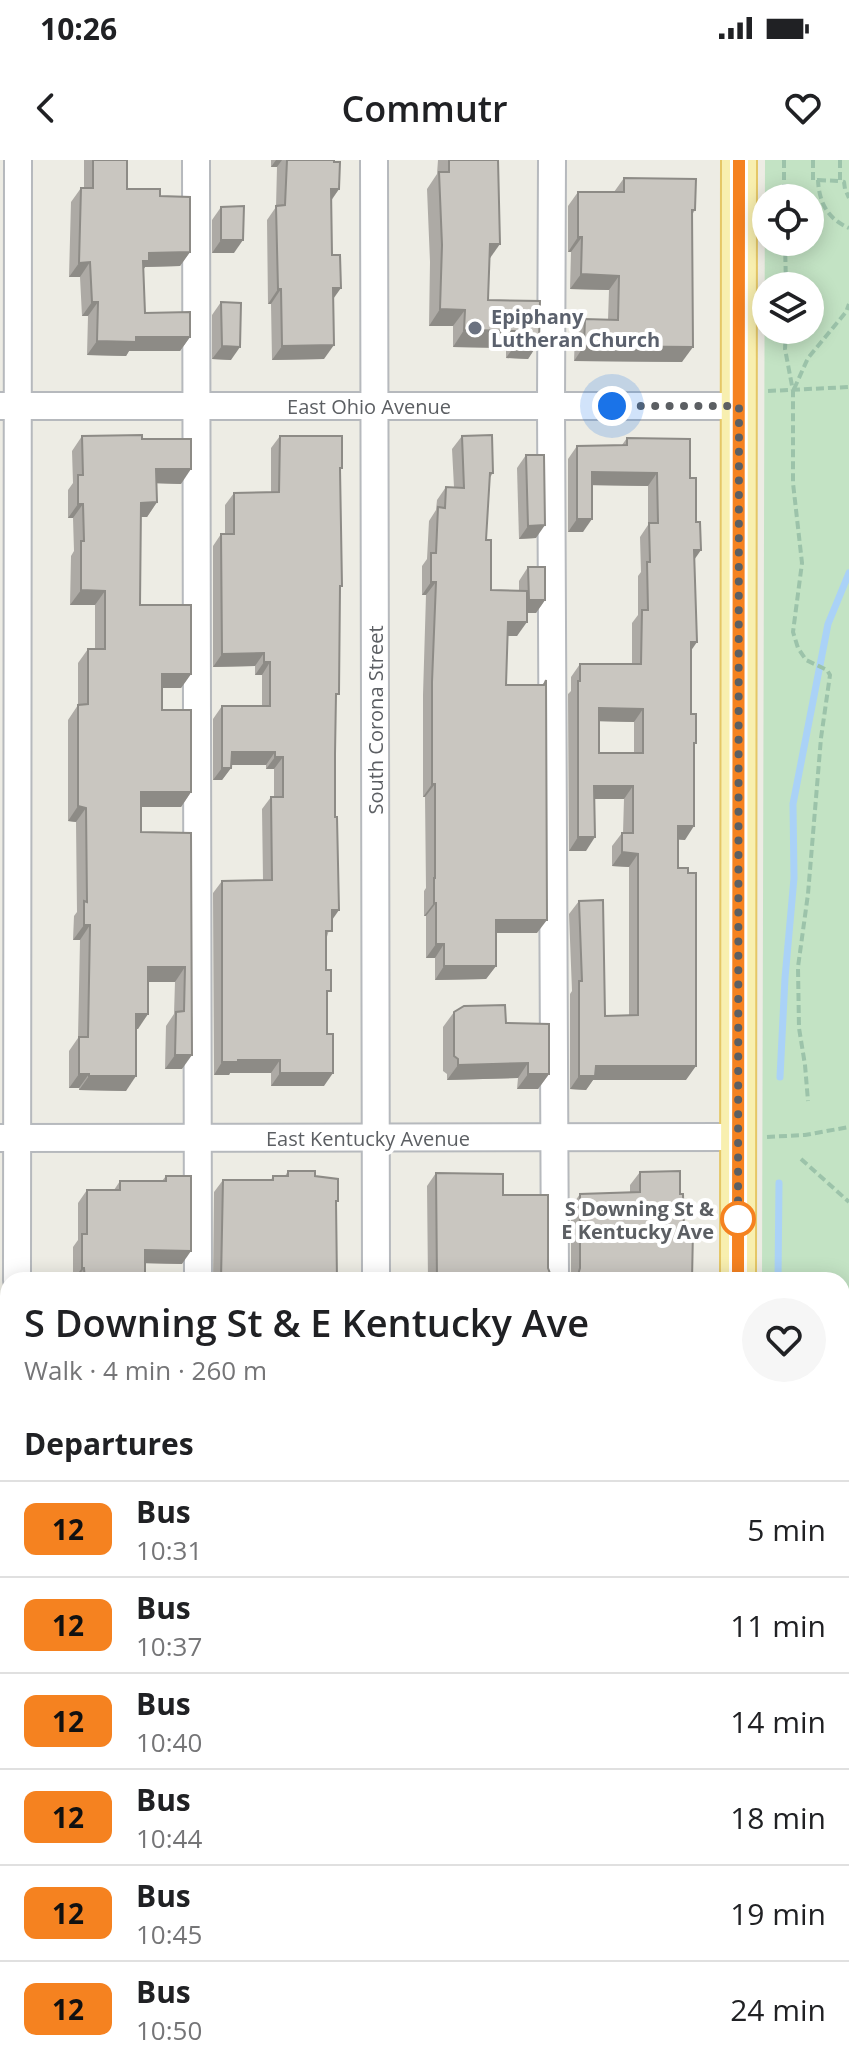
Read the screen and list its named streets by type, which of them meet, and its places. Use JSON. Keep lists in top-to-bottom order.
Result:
{
  "streets": {
    "street": ["East Ohio Avenue", "South Corona Street", "East Kentucky Avenue"]
  },
  "crossings": [
    ["East Ohio Avenue", "South Corona Street"],
    ["South Corona Street", "East Kentucky Avenue"]
  ],
  "places": ["Epiphany Lutheran Church", "S Downing St & E Kentucky Ave"],
  "lines": ["bus line 12"],
  "page": {
    "status": "10:26",
    "header": "Commutr",
    "heading": [
      ["S Downing St & E Kentucky Ave", "Walk · 4 min · 260 m"],
      "Departures"
    ],
    "list": [
      {
        "mark": "12",
        "name": "Bus",
        "note": "10:31",
        "value": "5 min"
      },
      {
        "mark": "12",
        "name": "Bus",
        "note": "10:37",
        "value": "11 min"
      },
      {
        "mark": "12",
        "name": "Bus",
        "note": "10:40",
        "value": "14 min"
      },
      {
        "mark": "12",
        "name": "Bus",
        "note": "10:44",
        "value": "18 min"
      },
      {
        "mark": "12",
        "name": "Bus",
        "note": "10:45",
        "value": "19 min"
      },
      {
        "mark": "12",
        "name": "Bus",
        "note": "10:50",
        "value": "24 min"
      }
    ]
  }
}
